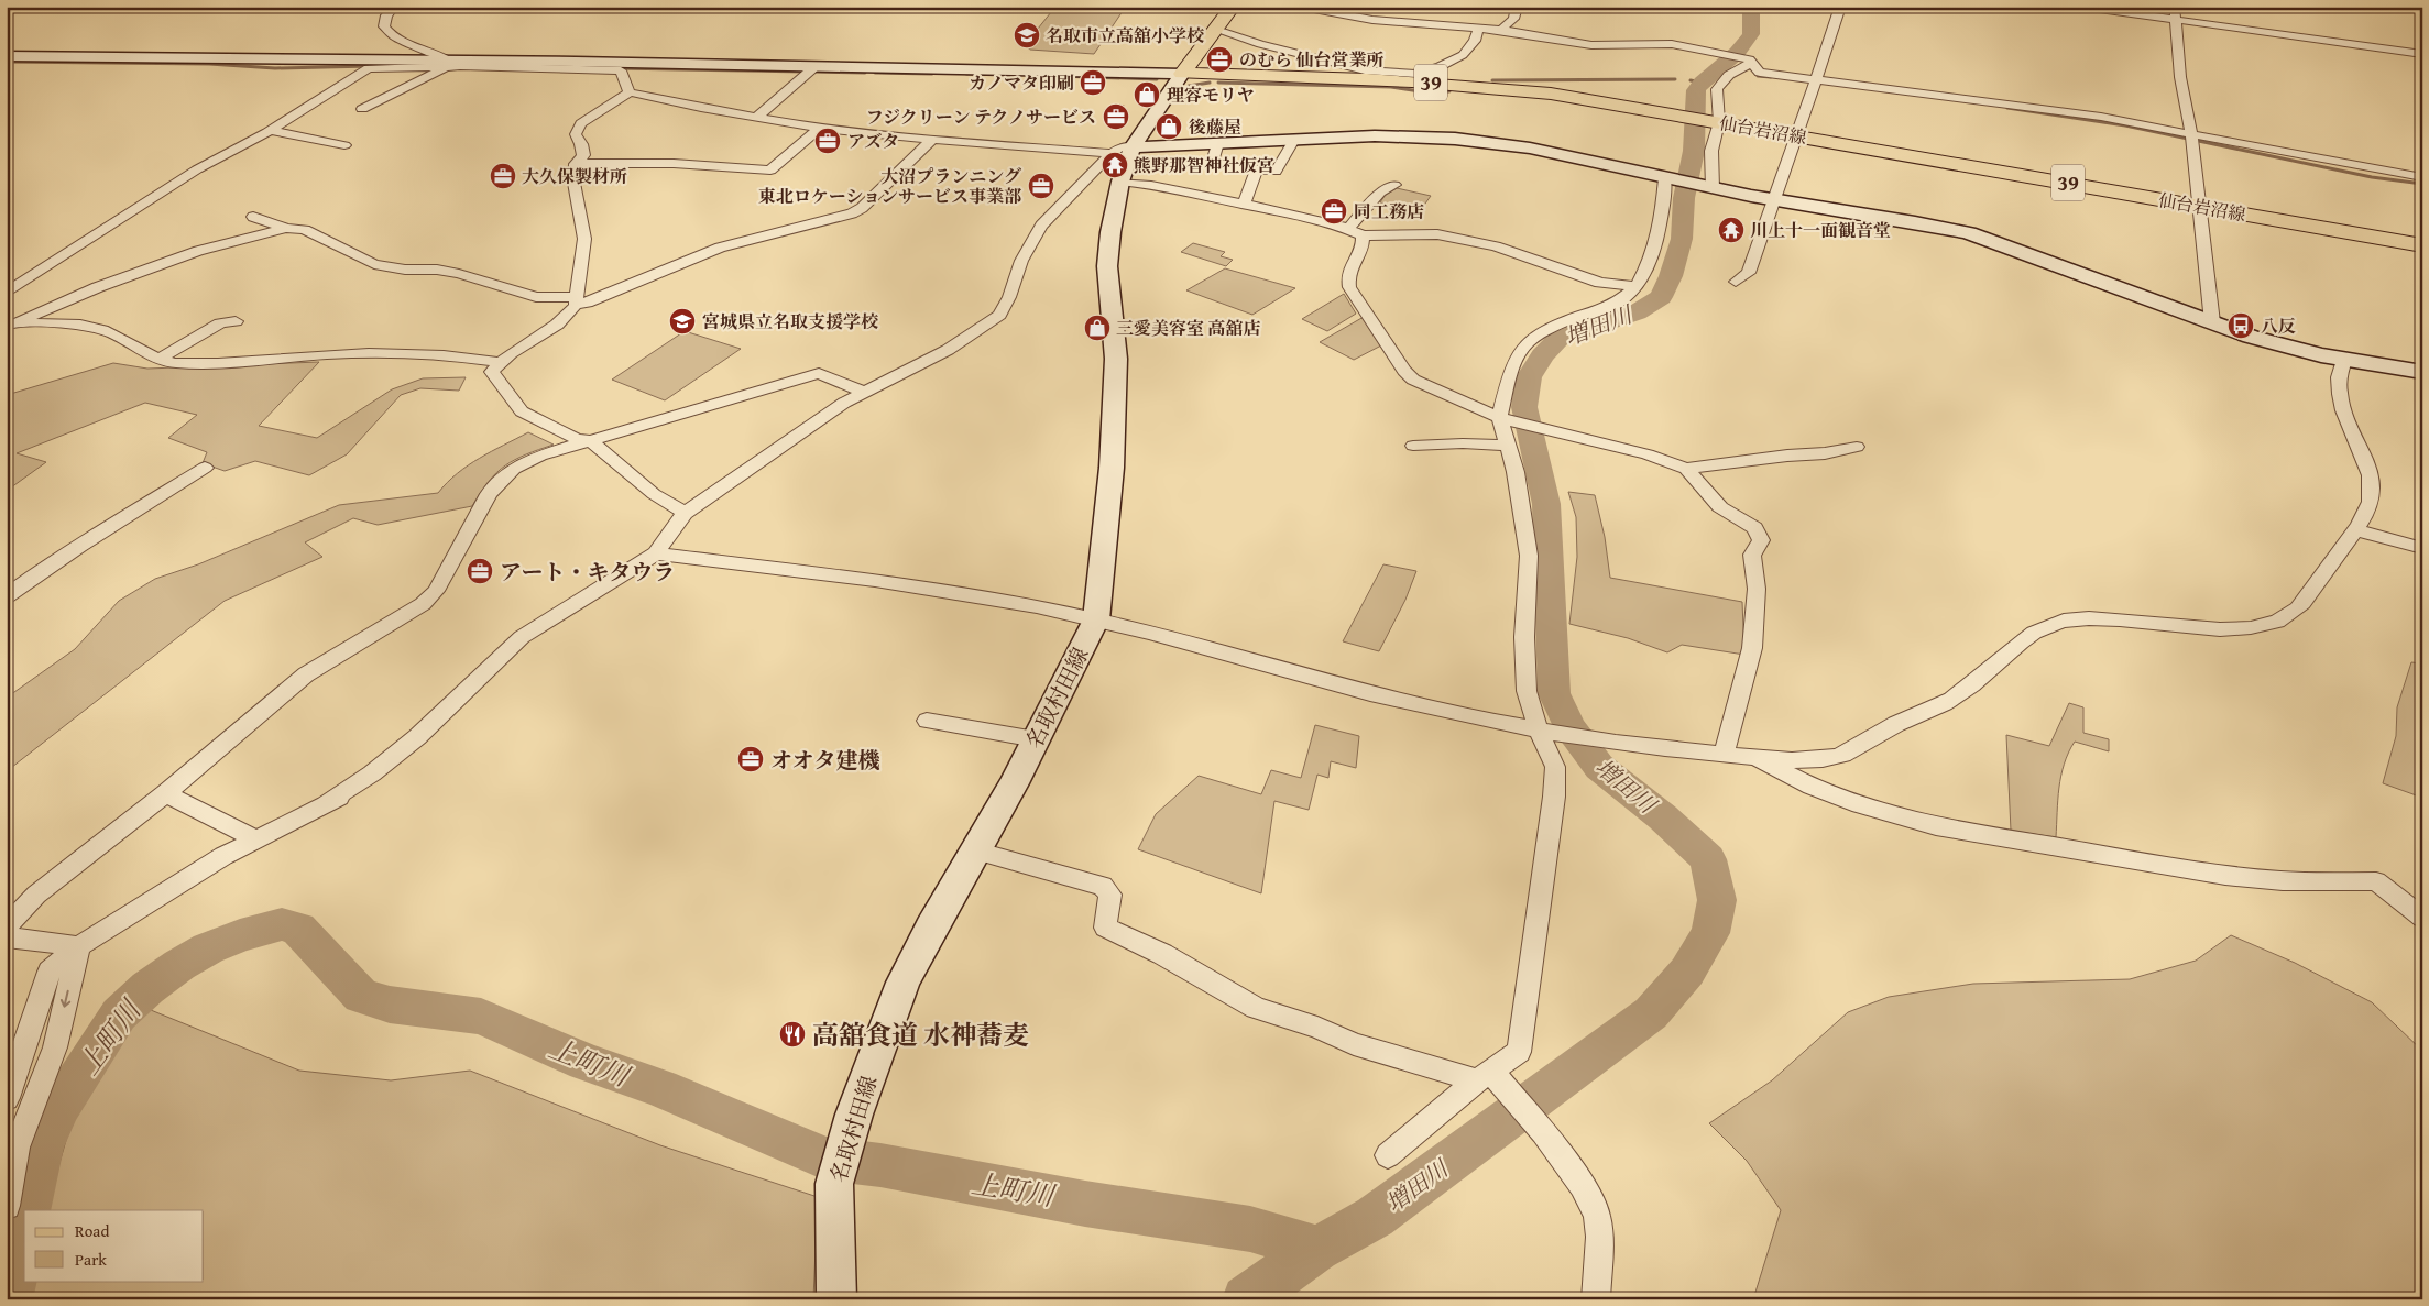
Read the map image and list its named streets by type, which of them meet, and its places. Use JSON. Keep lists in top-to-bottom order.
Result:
{
  "streets": {
    "main road": ["39", "仙台岩沼線"],
    "street": ["名取村田線"]
  },
  "crossings": [
    ["仙台岩沼線", "名取村田線"]
  ],
  "water": ["増田川", "上町川"],
  "places": {
    "school or university": ["名取市立高舘小学校", "宮城県立名取支援学校"],
    "office": [
      "のむら 仙台営業所",
      "カノマタ印刷",
      "フジクリーン テクノサービス",
      "アズタ",
      "大久保製材所",
      "大沼プランニング 東北ロケーションサービス事業部",
      "同工務店",
      "アート・キタウラ",
      "オオタ建機"
    ],
    "shop": ["理容モリヤ", "後藤屋", "三愛美容室 高舘店"],
    "temple": ["熊野那智神社仮宮", "川上十一面観音堂"],
    "bus stop": ["八反"],
    "restaurant": ["高舘食道 水神蕎麦"]
  },
  "legend": ["Road", "Park"]
}
